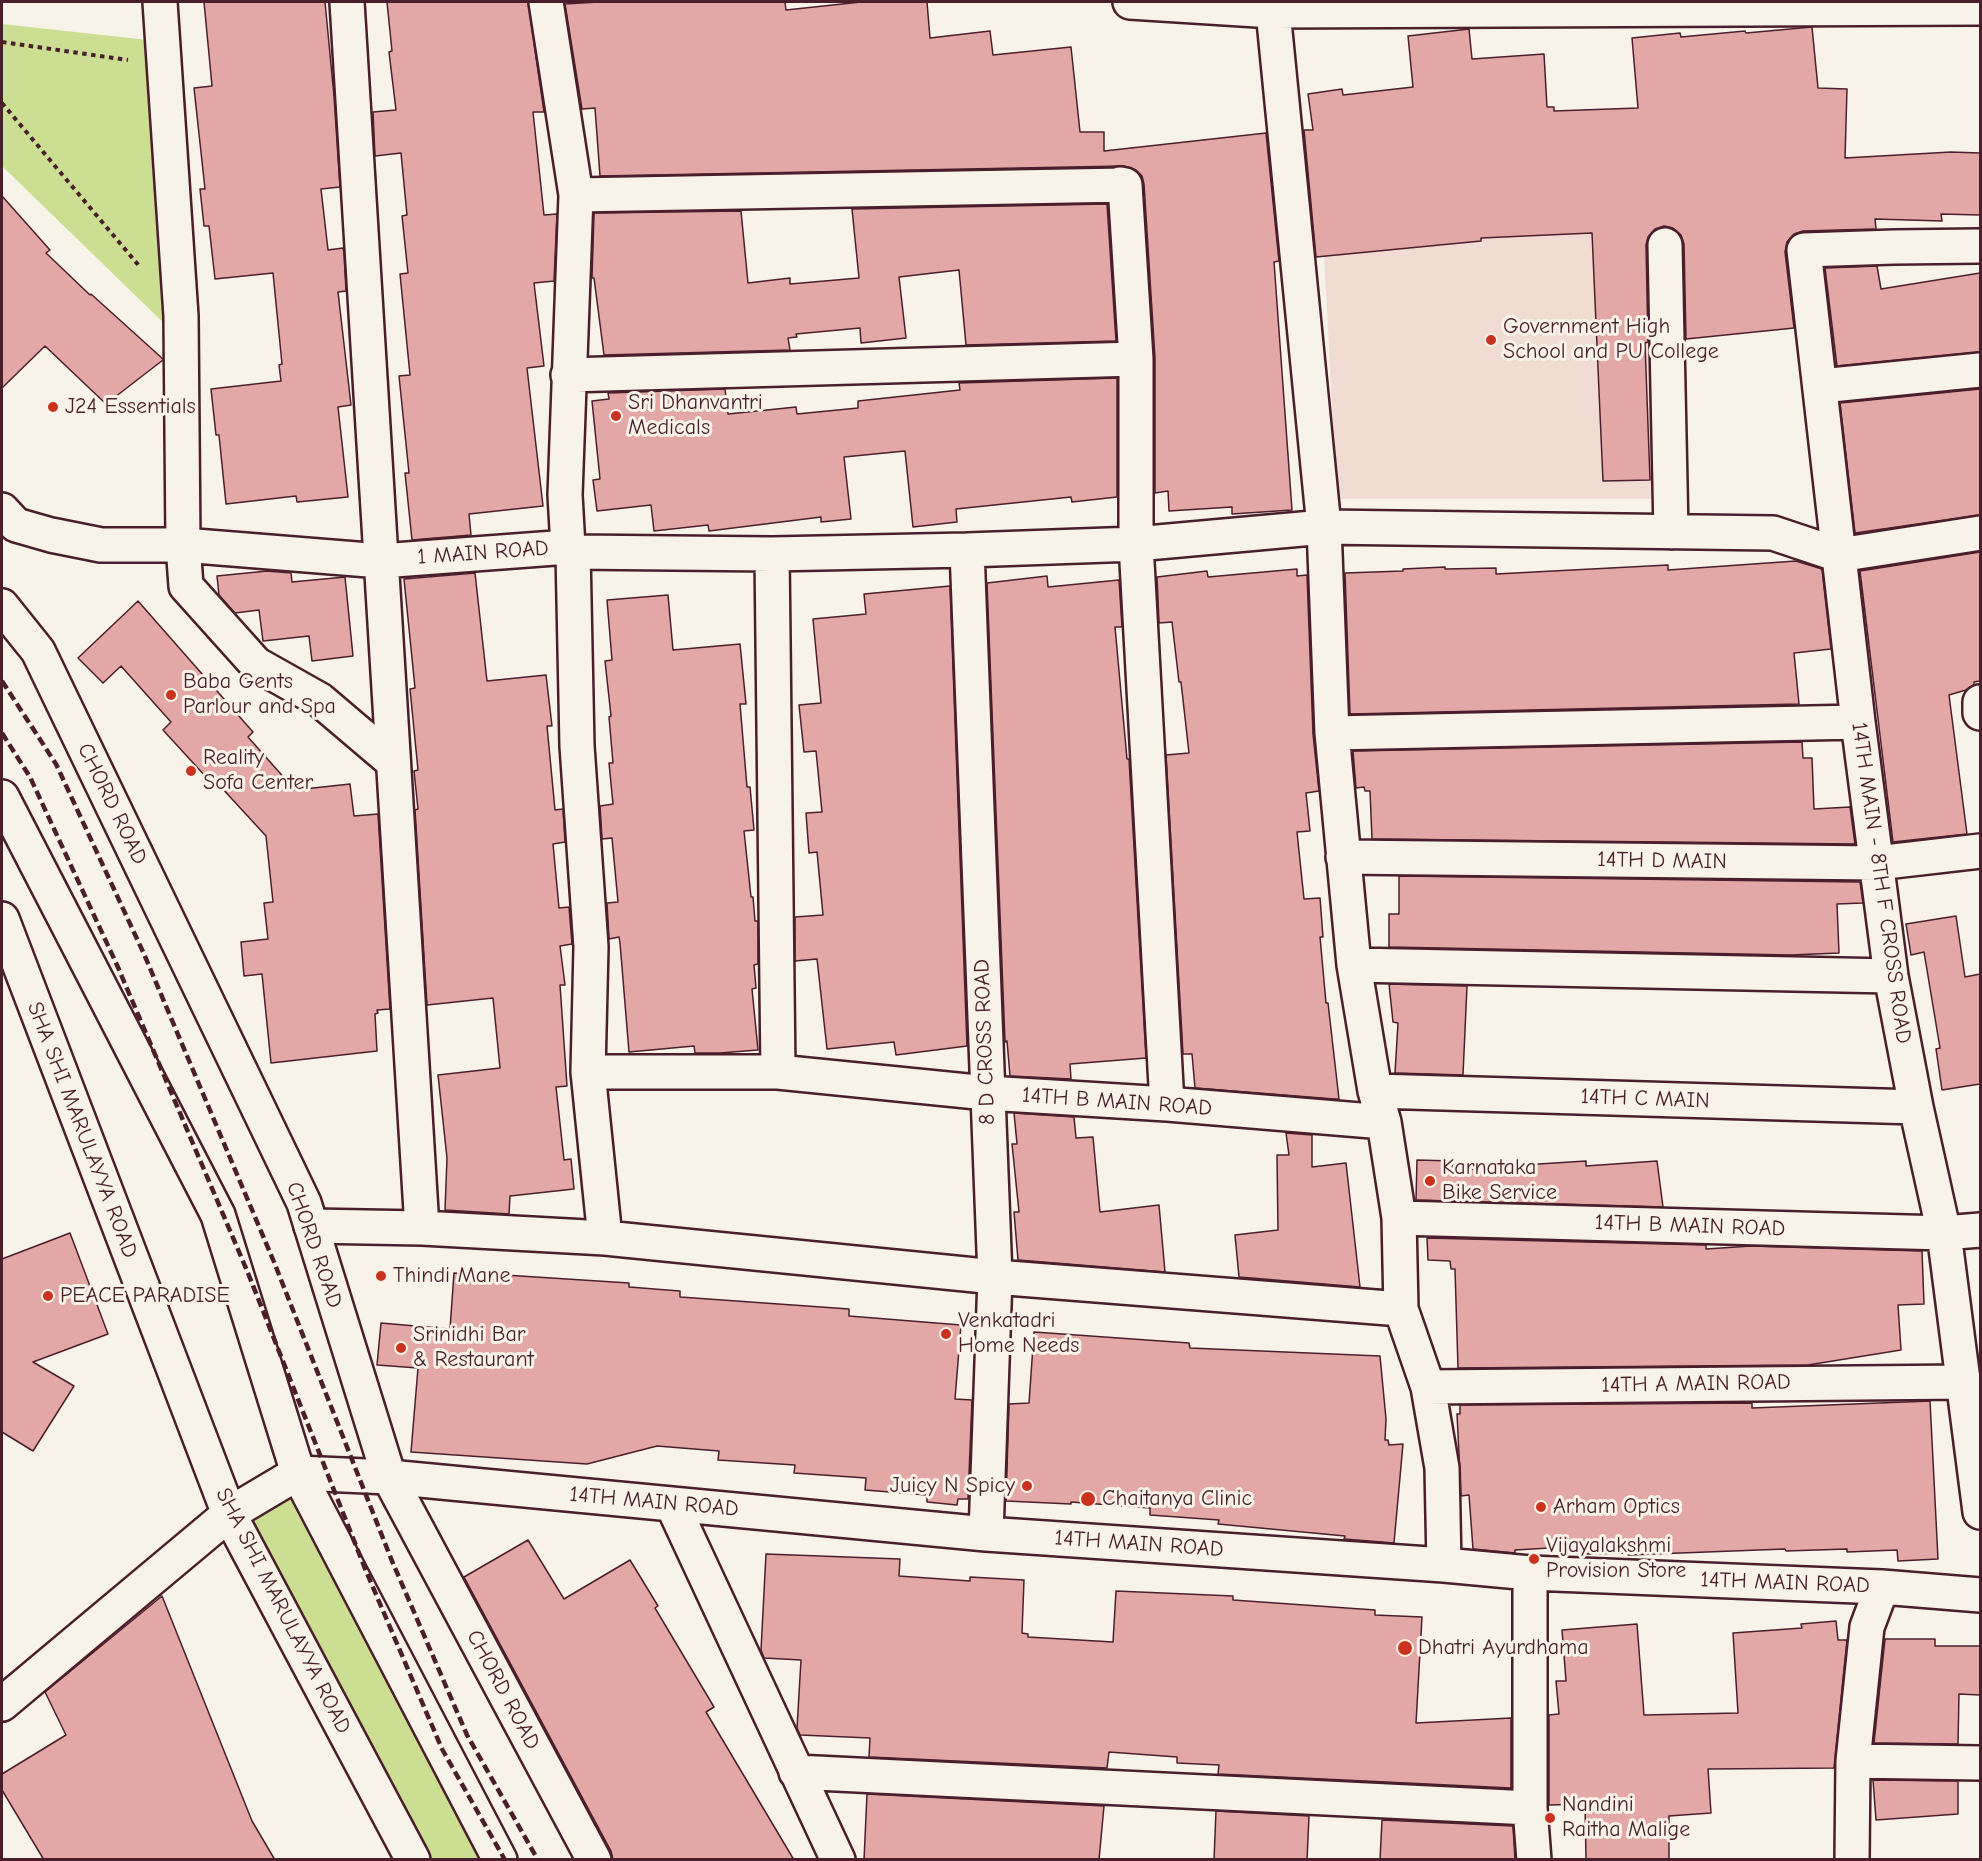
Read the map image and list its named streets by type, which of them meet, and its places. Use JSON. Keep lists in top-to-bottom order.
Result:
{
  "streets": {
    "street": [
      "1 MAIN ROAD",
      "CHORD ROAD",
      "14TH D MAIN",
      "14TH MAIN - 8TH F CROSS ROAD",
      "8 D CROSS ROAD",
      "14TH C MAIN",
      "14TH B MAIN ROAD",
      "SHA SHI MARULAYYA ROAD",
      "14TH A MAIN ROAD",
      "14TH MAIN ROAD"
    ]
  },
  "crossings": [
    ["CHORD ROAD", "14TH MAIN ROAD"],
    ["14TH D MAIN", "14TH MAIN - 8TH F CROSS ROAD"],
    ["14TH MAIN - 8TH F CROSS ROAD", "14TH C MAIN"],
    ["14TH MAIN - 8TH F CROSS ROAD", "14TH B MAIN ROAD"],
    ["14TH MAIN - 8TH F CROSS ROAD", "14TH A MAIN ROAD"],
    ["8 D CROSS ROAD", "14TH B MAIN ROAD"],
    ["8 D CROSS ROAD", "14TH MAIN ROAD"]
  ],
  "places": [
    "Government High School and PU College",
    "J24 Essentials",
    "Sri Dhanvantri Medicals",
    "Baba Gents Parlour and Spa",
    "Reality Sofa Center",
    "Karnataka Bike Service",
    "Thindi Mane",
    "PEACE PARADISE",
    "Venkatadri Home Needs",
    "Srinidhi Bar & Restaurant",
    "Juicy N Spicy",
    "Chaitanya Clinic",
    "Arham Optics",
    "Vijayalakshmi Provision Store",
    "Dhatri Ayurdhama",
    "Nandini Raitha Malige"
  ]
}
